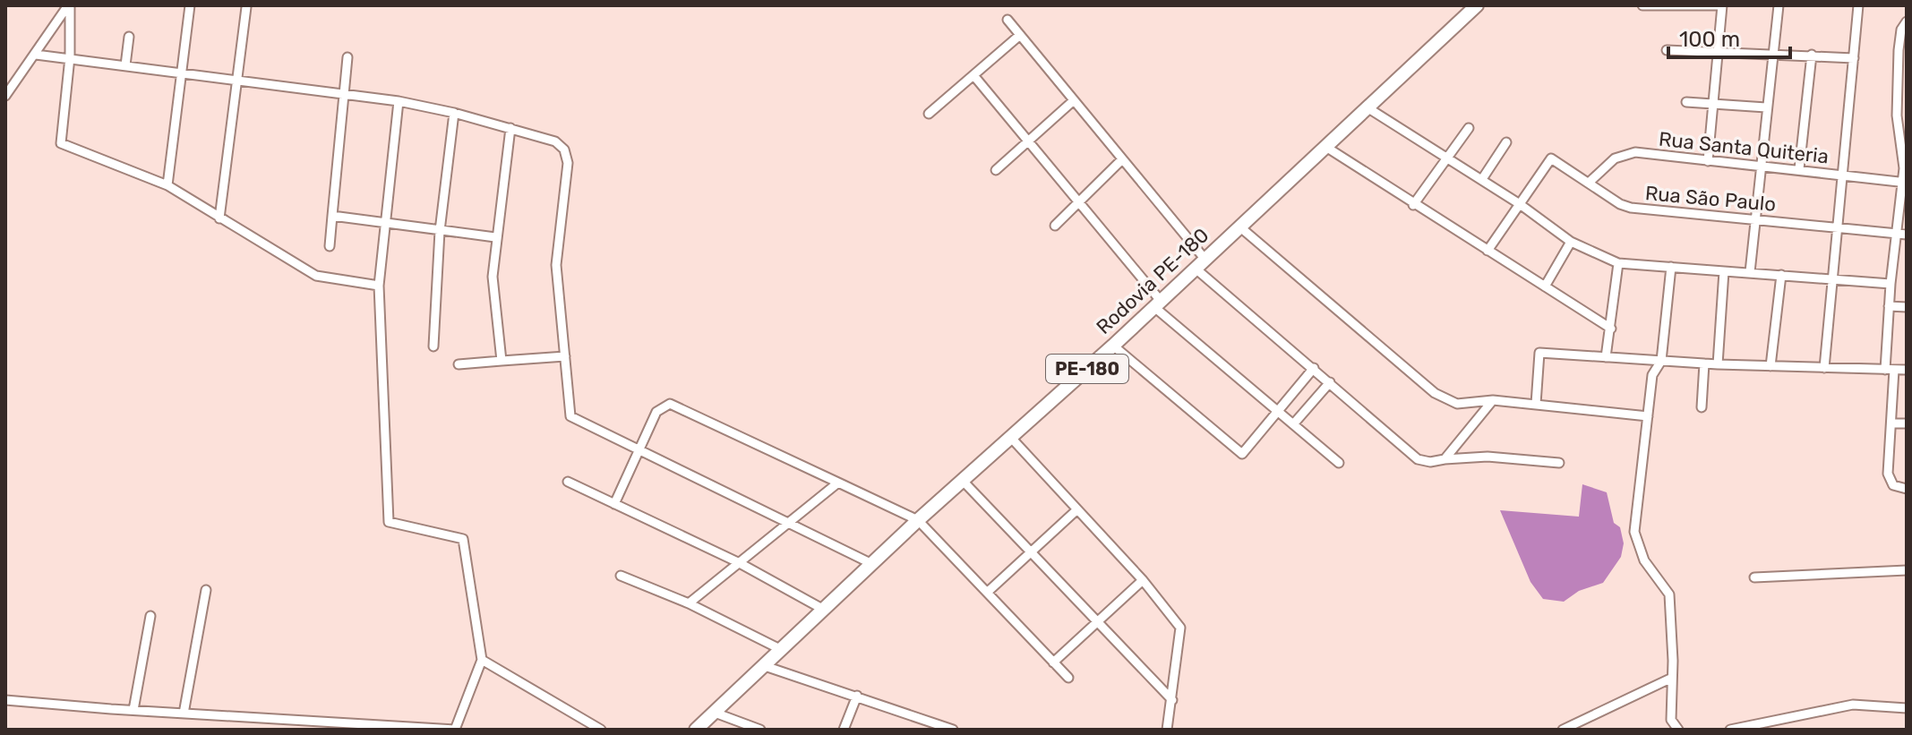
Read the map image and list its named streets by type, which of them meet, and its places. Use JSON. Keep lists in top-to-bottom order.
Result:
{
  "streets": {
    "main road": ["Rodovia PE-180", "PE-180"],
    "street": ["Rua Santa Quiteria", "Rua São Paulo"]
  },
  "crossings": [
    ["Rua Santa Quiteria", "Rua São Paulo"]
  ],
  "scale_bar": "100 m"
}
